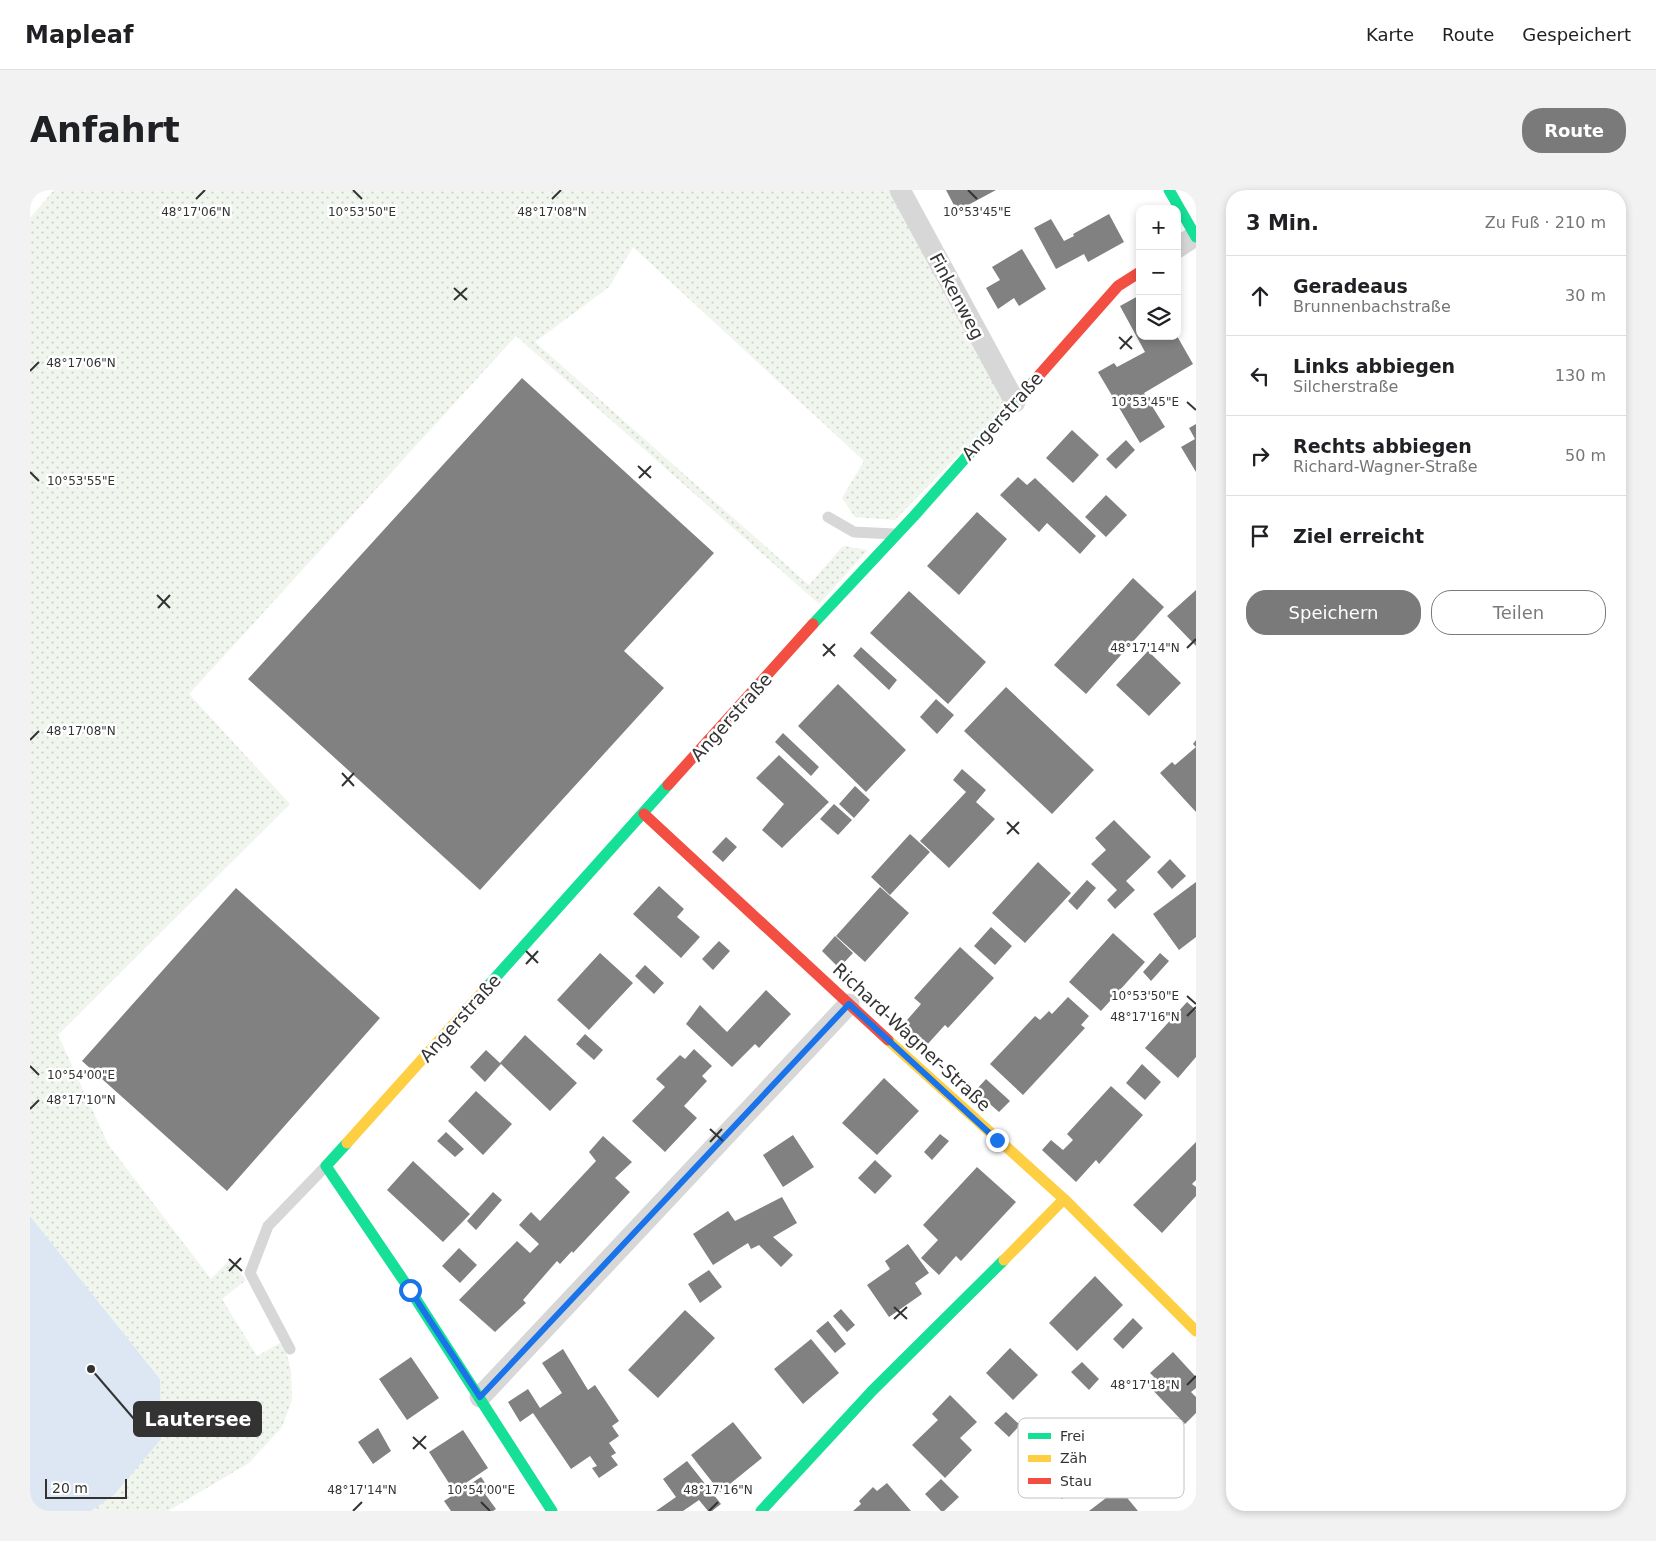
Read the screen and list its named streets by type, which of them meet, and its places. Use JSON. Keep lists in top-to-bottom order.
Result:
{
  "streets": {
    "street": ["Finkenweg", "Angerstraße", "Richard-Wagner-Straße"]
  },
  "crossings": [
    ["Finkenweg", "Angerstraße"],
    ["Angerstraße", "Richard-Wagner-Straße"]
  ],
  "places": ["Lautersee"],
  "legend": ["Frei", "Zäh", "Stau"],
  "scale_bar": "20 m",
  "page": {
    "header": "Mapleaf",
    "nav": ["Karte", "Route", "Gespeichert"],
    "buttons": [
      "Route",
      ["Speichern", "Teilen"]
    ],
    "title": "Anfahrt",
    "heading": ["3 Min.", "Zu Fuß · 210 m"],
    "map_buttons": ["+", "−"],
    "list": [
      ["Geradeaus", "Brunnenbachstraße", "30 m"],
      ["Links abbiegen", "Silcherstraße", "130 m"],
      ["Rechts abbiegen", "Richard-Wagner-Straße", "50 m"],
      "Ziel erreicht"
    ],
    "scale": "20 m"
  },
  "coordinates": [
    "10°53'50\"E",
    "10°53'45\"E",
    "48°17'06\"N",
    "48°17'08\"N",
    "10°53'55\"E",
    "48°17'14\"N",
    "48°17'16\"N",
    "10°54'00\"E",
    "48°17'10\"N",
    "48°17'18\"N"
  ]
}
